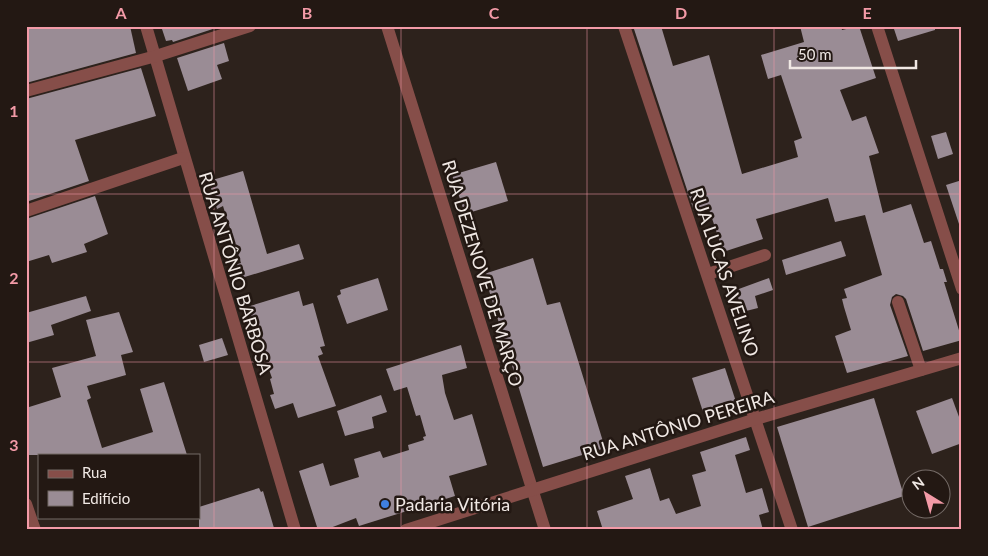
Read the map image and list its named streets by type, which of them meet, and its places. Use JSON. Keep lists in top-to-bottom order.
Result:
{
  "streets": {
    "street": [
      "RUA LUCAS AVELINO",
      "RUA ANTÔNIO BARBOSA",
      "RUA DEZENOVE DE MARÇO",
      "RUA ANTÔNIO PEREIRA"
    ]
  },
  "crossings": [
    ["RUA LUCAS AVELINO", "RUA ANTÔNIO PEREIRA"],
    ["RUA DEZENOVE DE MARÇO", "RUA ANTÔNIO PEREIRA"]
  ],
  "places": ["Padaria Vitória"],
  "legend": ["Rua", "Edifício"],
  "scale_bar": "50 m",
  "north": "top left",
  "grid": {
    "columns": [
      "A",
      "B",
      "C",
      "D",
      "E"
    ],
    "rows": ["1", "2", "3"]
  }
}
